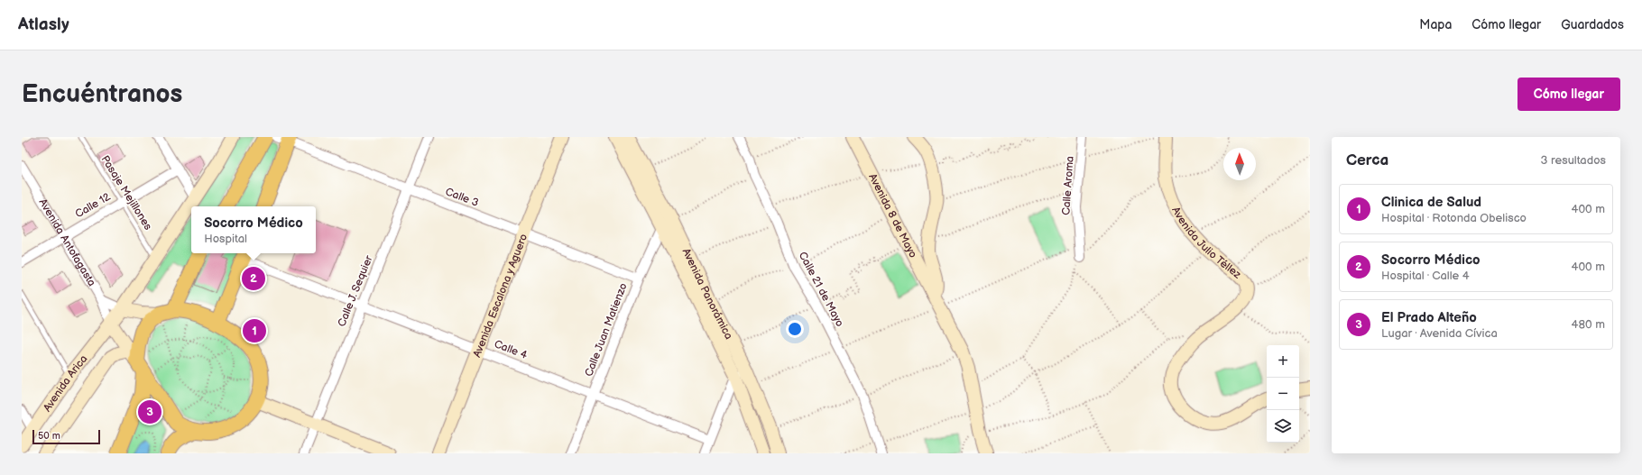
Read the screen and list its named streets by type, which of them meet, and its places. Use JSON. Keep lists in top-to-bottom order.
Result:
{
  "streets": {
    "street": [
      "Calle Aroma",
      "Calle 3",
      "Calle 12",
      "Avenida 8 de Mayo",
      "Avenida Julio Téllez",
      "Avenida Antofagasta",
      "Calle 21 de Mayo",
      "Calle J. Sequier",
      "Avenida Panorámica",
      "Avenida Escalona y Aguero",
      "Calle Juan Matienzo",
      "Calle 4",
      "Avenida Arica"
    ],
    "lane": ["Pasaje Mejillones"]
  },
  "crossings": [
    ["Pasaje Mejillones", "Calle 12"],
    ["Pasaje Mejillones", "Avenida Arica"],
    ["Calle 3", "Calle J. Sequier"],
    ["Calle 3", "Avenida Escalona y Aguero"],
    ["Calle 3", "Calle Juan Matienzo"],
    ["Calle 12", "Avenida Antofagasta"],
    ["Avenida Antofagasta", "Avenida Arica"],
    ["Calle J. Sequier", "Calle 4"],
    ["Avenida Panorámica", "Calle Juan Matienzo"],
    ["Avenida Escalona y Aguero", "Calle 4"],
    ["Calle Juan Matienzo", "Calle 4"]
  ],
  "scale_bar": "50 m",
  "north": "top",
  "page": {
    "header": "Atlasly",
    "nav": ["Mapa", "Cómo llegar", "Guardados"],
    "buttons": "Cómo llegar",
    "title": "Encuéntranos",
    "heading": ["Cerca", "3 resultados"],
    "list": [
      {
        "mark": "1",
        "name": "Clinica de Salud",
        "note": "Hospital · Rotonda Obelisco",
        "value": "400 m"
      },
      {
        "mark": "2",
        "name": "Socorro Médico",
        "note": "Hospital · Calle 4",
        "value": "400 m"
      },
      {
        "mark": "3",
        "name": "El Prado Alteño",
        "note": "Lugar · Avenida Cívica",
        "value": "480 m"
      }
    ],
    "popup": ["Socorro Médico", "Hospital"],
    "pins": ["2", "1", "3"],
    "map_buttons": ["+", "−"],
    "scale": "50 m"
  }
}
